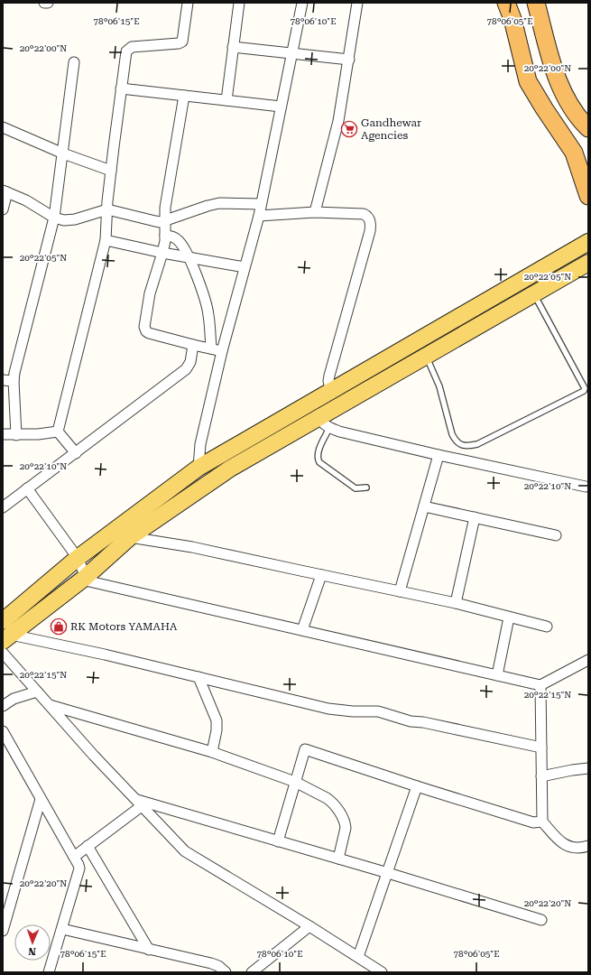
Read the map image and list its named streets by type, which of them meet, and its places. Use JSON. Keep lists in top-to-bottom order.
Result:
{
  "places": {
    "supermarket": ["Gandhewar Agencies"],
    "shop": ["RK Motors YAMAHA"]
  },
  "north": "bottom",
  "coordinates": [
    "78°06'15\"E",
    "78°06'10\"E",
    "78°06'05\"E",
    "20°22'00\"N",
    "20°22'05\"N",
    "20°22'10\"N",
    "20°22'15\"N",
    "20°22'20\"N"
  ]
}
